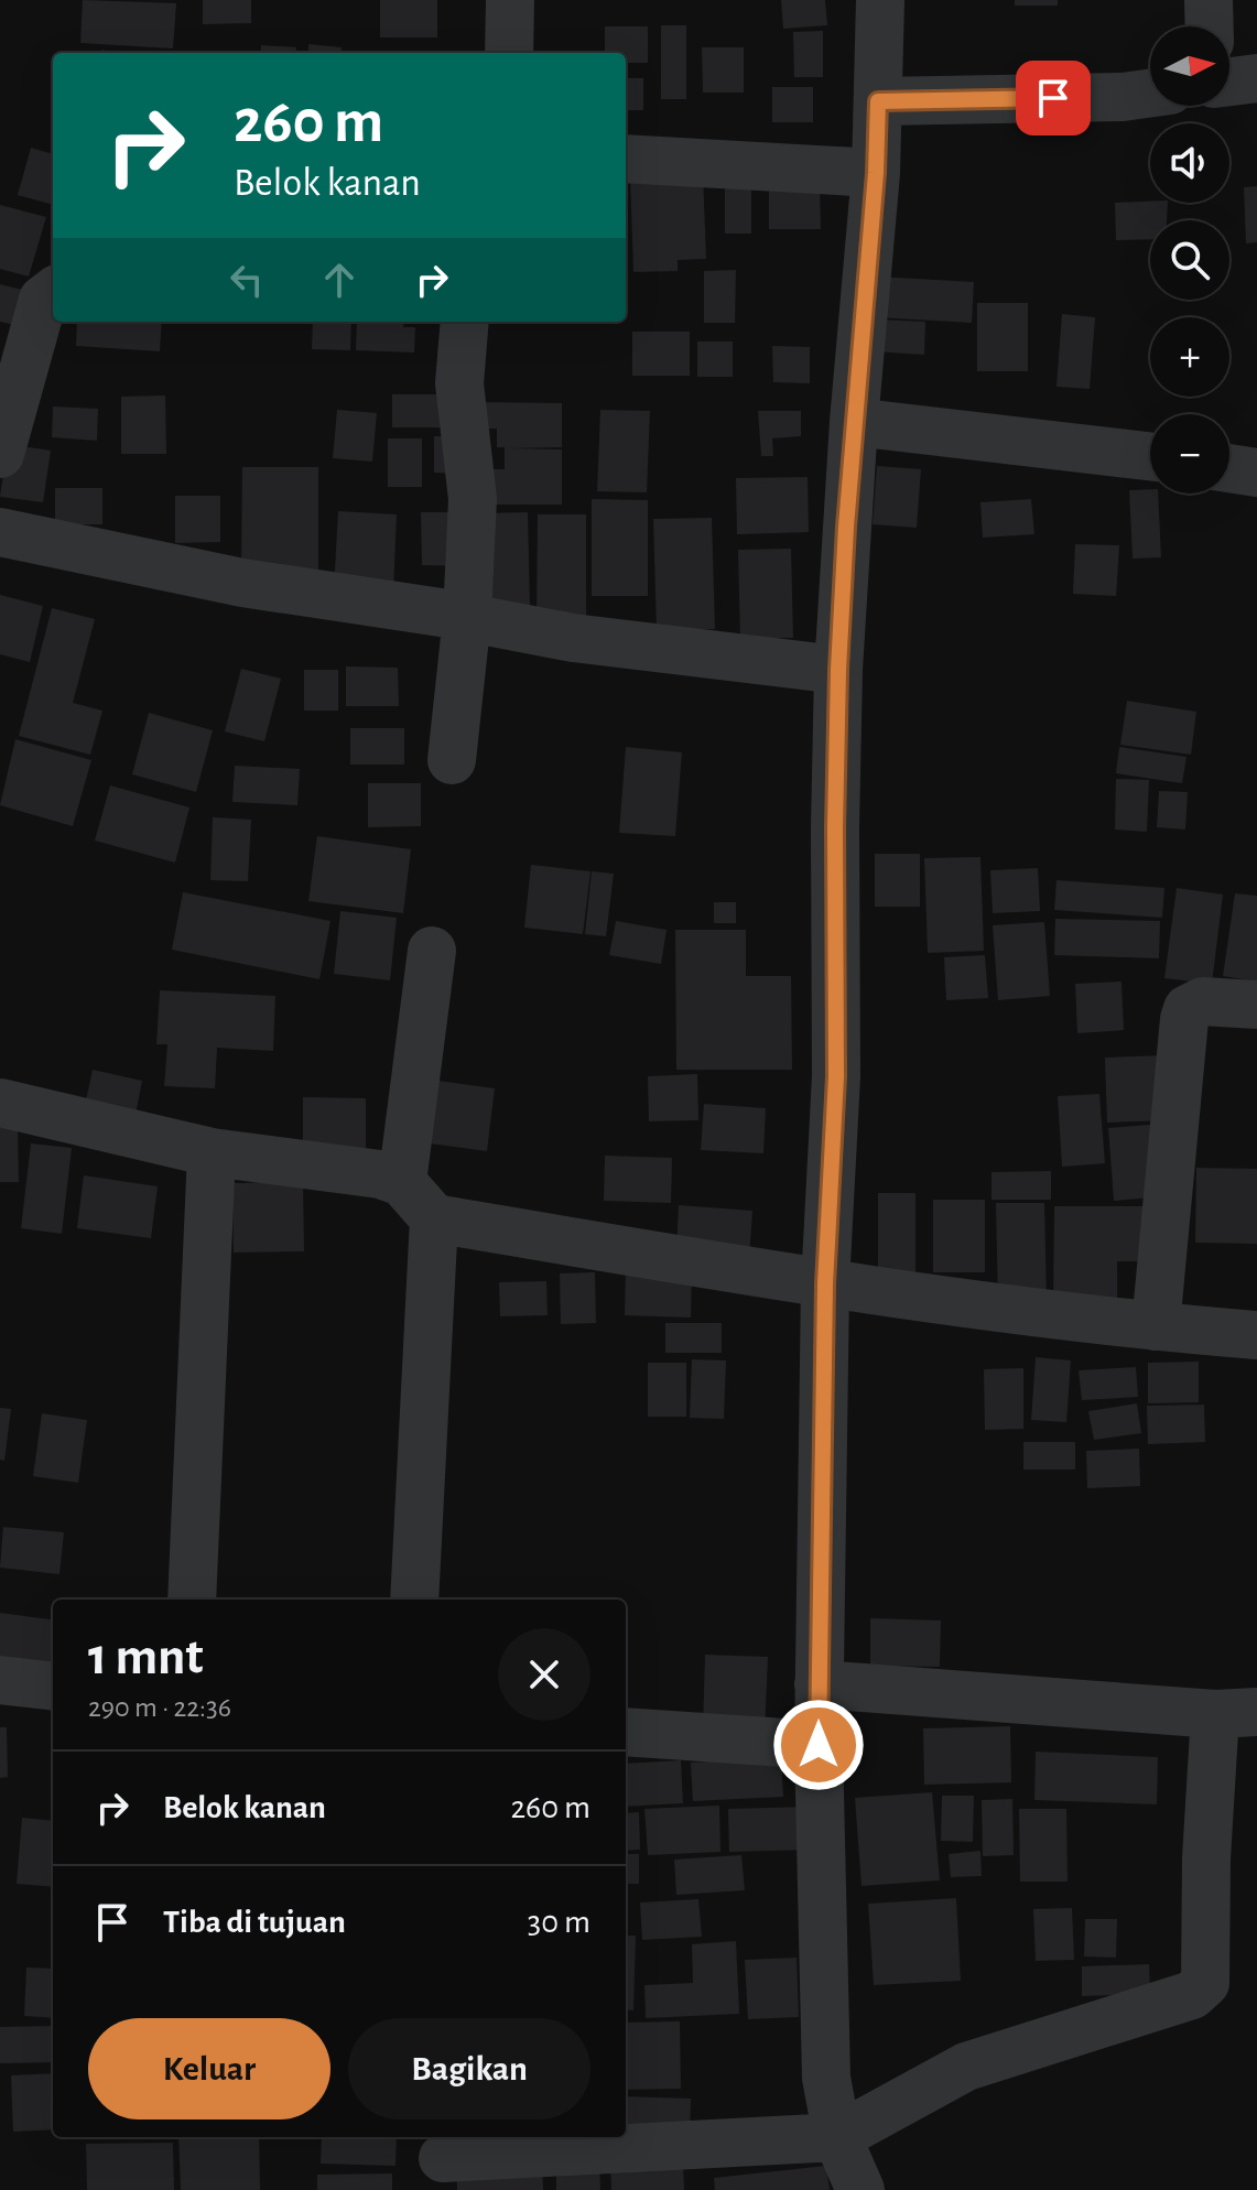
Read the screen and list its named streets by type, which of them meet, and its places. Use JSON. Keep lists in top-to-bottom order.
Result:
{
  "north": "right",
  "page": {
    "map_buttons": ["+", "−"],
    "turn": ["260 m", "Belok kanan"],
    "heading": ["1 mnt", "290 m · 22:36"],
    "list": [
      {
        "name": "Belok kanan",
        "value": "260 m"
      },
      {
        "name": "Tiba di tujuan",
        "value": "30 m"
      }
    ],
    "buttons": ["Keluar", "Bagikan"]
  }
}
